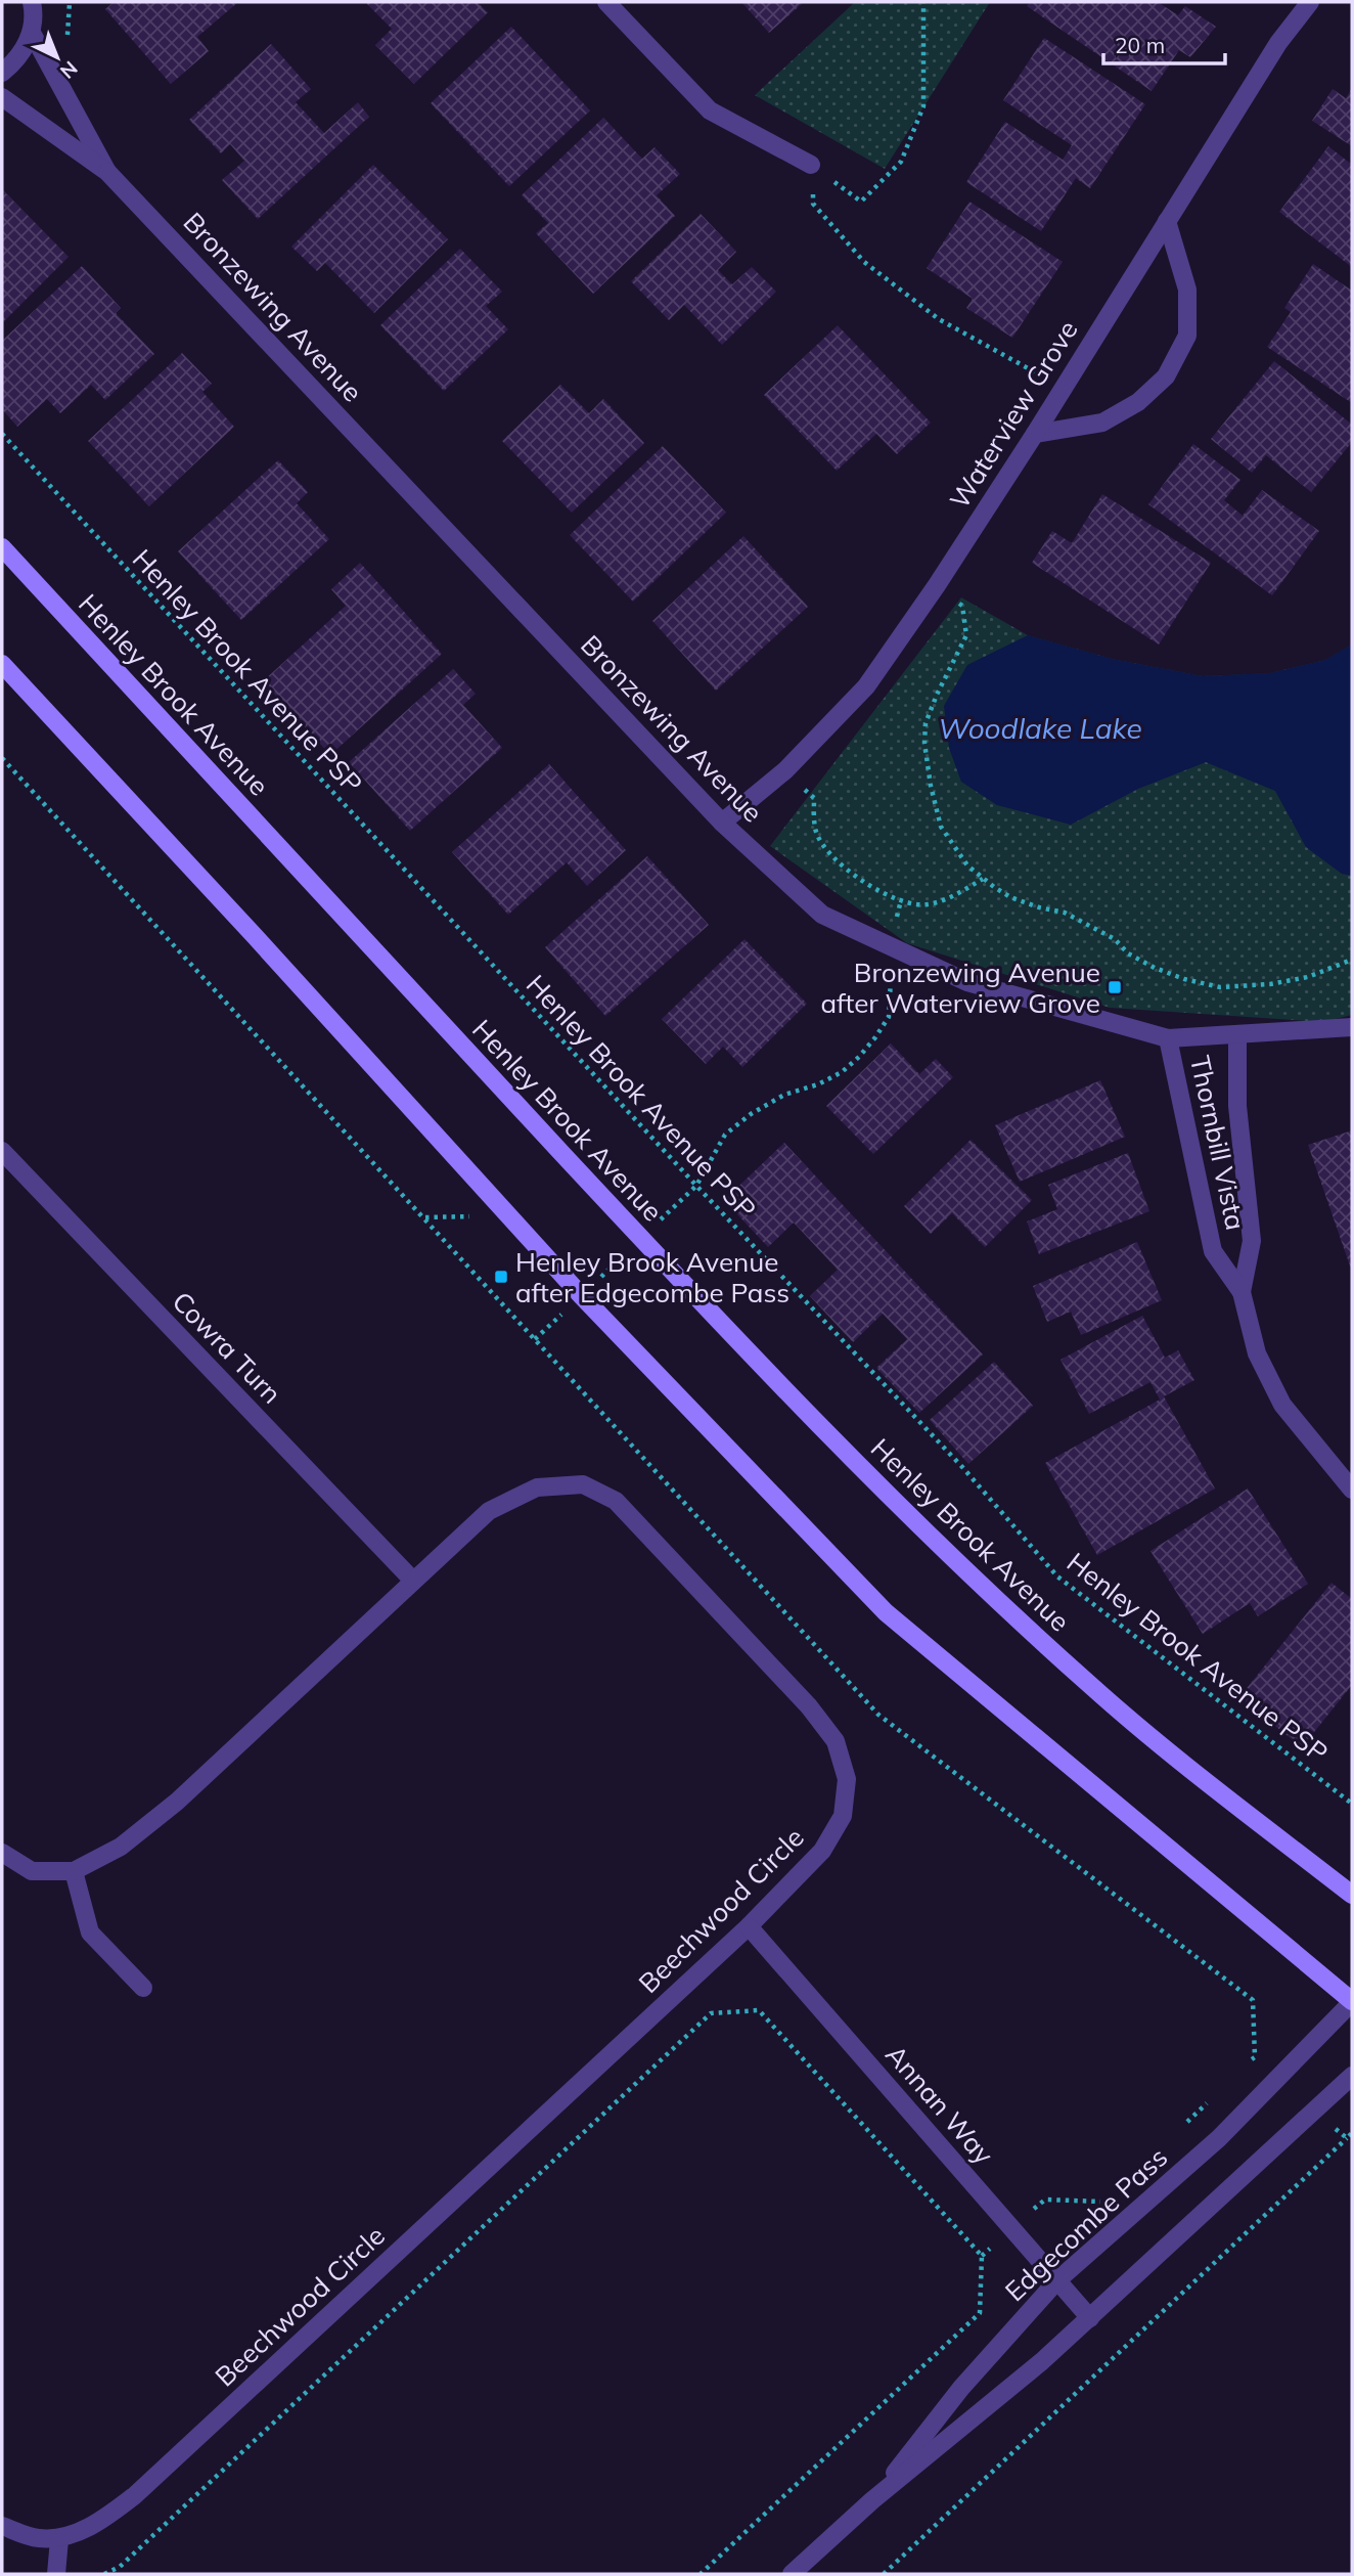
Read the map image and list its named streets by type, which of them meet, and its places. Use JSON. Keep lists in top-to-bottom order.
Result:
{
  "streets": {
    "main road": ["Henley Brook Avenue"],
    "street": [
      "Bronzewing Avenue",
      "Waterview Grove",
      "Thornbill Vista",
      "Cowra Turn",
      "Beechwood Circle",
      "Annan Way",
      "Edgecombe Pass"
    ],
    "path": ["Henley Brook Avenue PSP"]
  },
  "crossings": [
    ["Bronzewing Avenue", "Waterview Grove"],
    ["Bronzewing Avenue", "Thornbill Vista"],
    ["Cowra Turn", "Beechwood Circle"],
    ["Beechwood Circle", "Annan Way"],
    ["Annan Way", "Edgecombe Pass"]
  ],
  "water": ["Woodlake Lake"],
  "places": {
    "transit": ["Bronzewing Avenue after Waterview Grove", "Henley Brook Avenue after Edgecombe Pass"]
  },
  "scale_bar": "20 m",
  "north": "bottom right"
}
